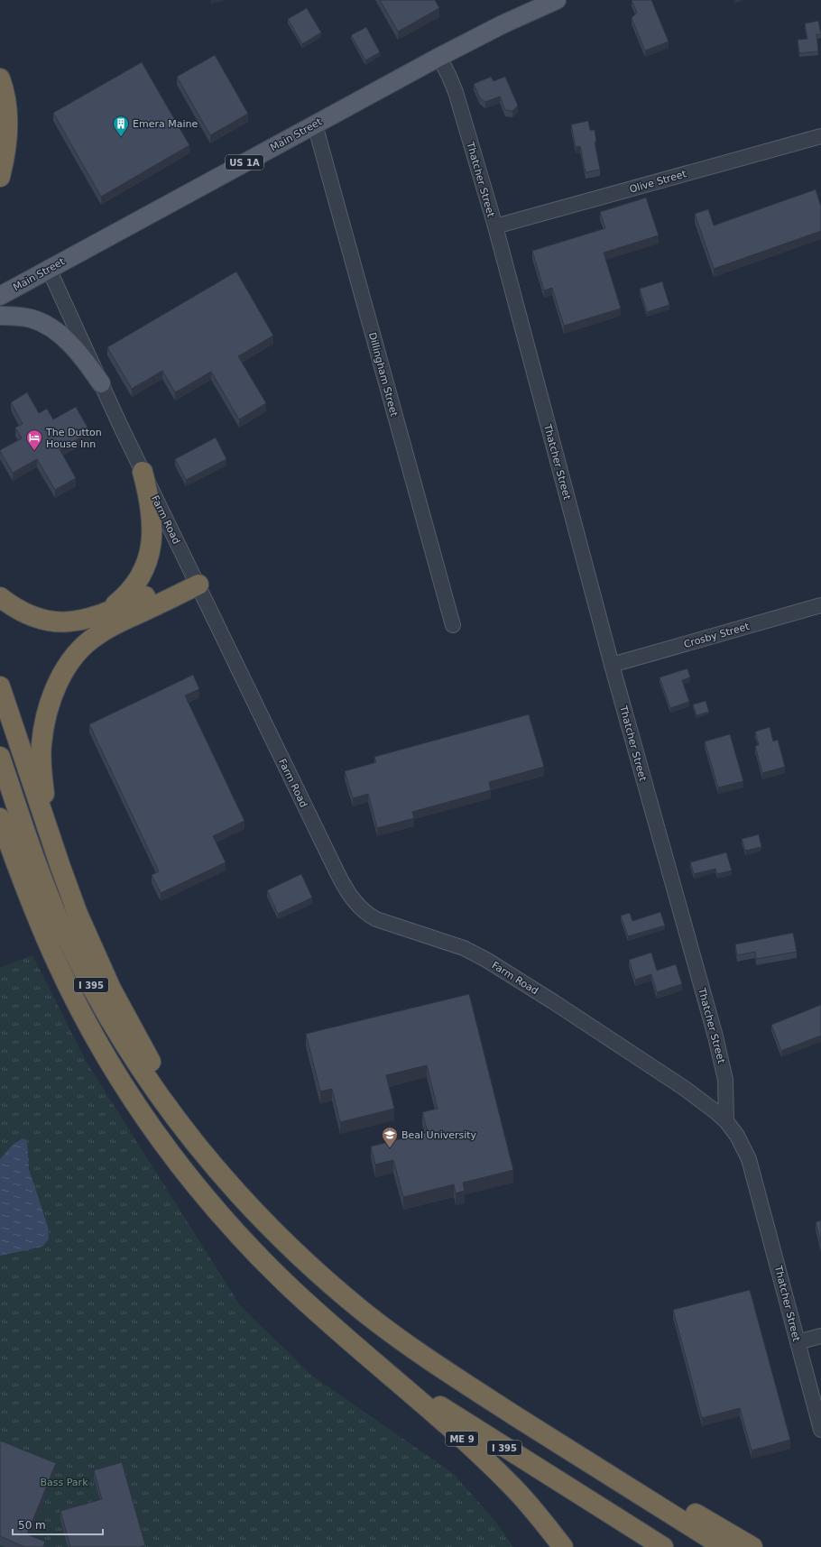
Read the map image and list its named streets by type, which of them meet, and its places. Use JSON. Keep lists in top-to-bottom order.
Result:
{
  "streets": {
    "highway": ["I 395", "ME 9"],
    "main road": ["Main Street", "US 1A"],
    "street": [
      "Thatcher Street",
      "Olive Street",
      "Dillingham Street",
      "Farm Road",
      "Crosby Street"
    ]
  },
  "crossings": [
    ["Main Street", "Thatcher Street"],
    ["Main Street", "Dillingham Street"],
    ["Main Street", "Farm Road"],
    ["Thatcher Street", "Olive Street"],
    ["Thatcher Street", "Farm Road"],
    ["Thatcher Street", "Crosby Street"],
    ["I 395", "ME 9"]
  ],
  "parks": ["Bass Park"],
  "places": {
    "building": ["Emera Maine"],
    "hotel": ["The Dutton House Inn"],
    "school or university": ["Beal University"]
  },
  "scale_bar": "50 m"
}
